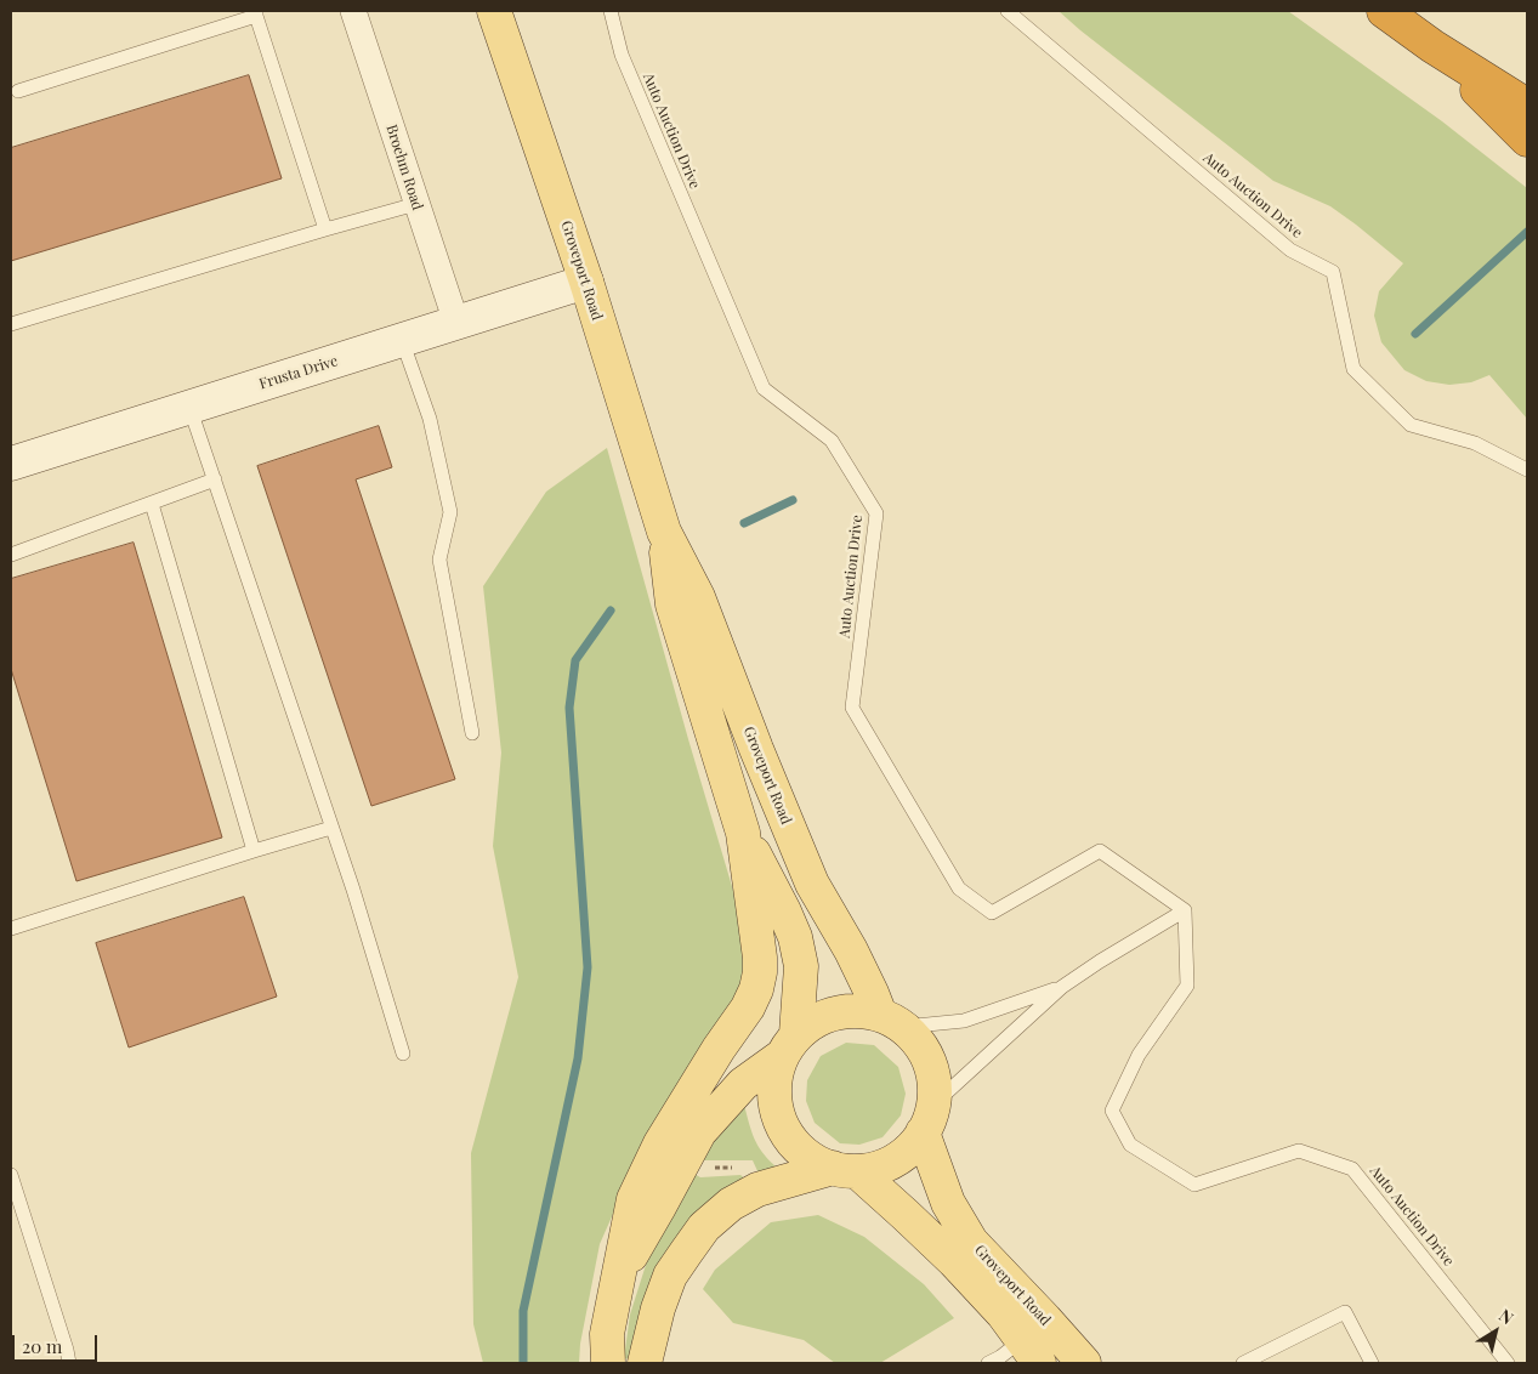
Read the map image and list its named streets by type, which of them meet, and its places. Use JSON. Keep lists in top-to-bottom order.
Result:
{
  "streets": {
    "main road": ["Groveport Road"],
    "street": ["Broehm Road", "Frusta Drive"],
    "lane": ["Auto Auction Drive"]
  },
  "crossings": [
    ["Broehm Road", "Frusta Drive"],
    ["Groveport Road", "Frusta Drive"]
  ],
  "scale_bar": "20 m",
  "north": "top right"
}
